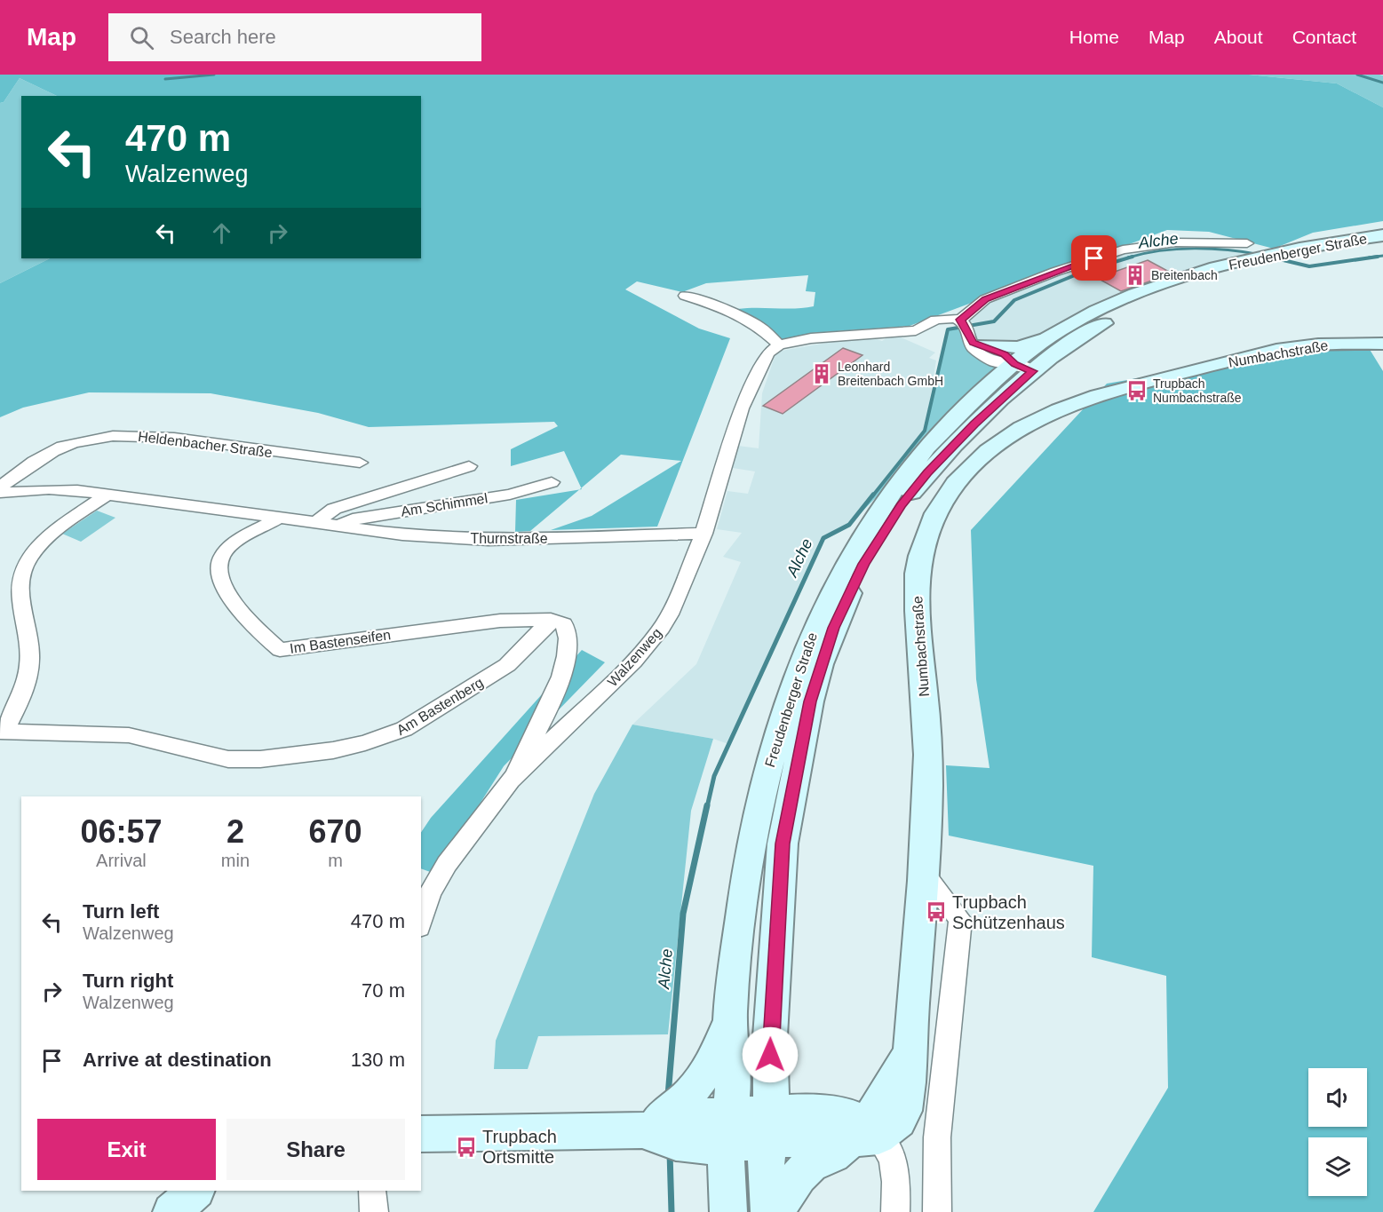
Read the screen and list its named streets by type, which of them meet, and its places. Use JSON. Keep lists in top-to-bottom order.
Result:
{
  "streets": {
    "main road": ["Freudenberger Straße", "Numbachstraße"],
    "street": [
      "Heldenbacher Straße",
      "Am Schimmel",
      "Thurnstraße",
      "Im Bastenseifen",
      "Walzenweg",
      "Am Bastenberg"
    ]
  },
  "crossings": [
    ["Am Schimmel", "Thurnstraße"],
    ["Thurnstraße", "Im Bastenseifen"],
    ["Thurnstraße", "Walzenweg"],
    ["Im Bastenseifen", "Am Bastenberg"]
  ],
  "water": ["Alche"],
  "places": {
    "building": ["Breitenbach", "Leonhard Breitenbach GmbH"],
    "bus stop": ["Trupbach Numbachstraße", "Trupbach Schützenhaus", "Trupbach Ortsmitte"]
  },
  "page": {
    "header": "Map",
    "search": "Search here",
    "nav": [
      "Home",
      "Map",
      "About",
      "Contact"
    ],
    "turn": ["470 m", "Walzenweg"],
    "eta": [
      "06:57",
      "Arrival",
      "2",
      "min",
      "670",
      "m"
    ],
    "list": [
      {
        "name": "Turn left",
        "note": "Walzenweg",
        "value": "470 m"
      },
      {
        "name": "Turn right",
        "note": "Walzenweg",
        "value": "70 m"
      },
      {
        "name": "Arrive at destination",
        "value": "130 m"
      }
    ],
    "buttons": ["Exit", "Share"]
  }
}
